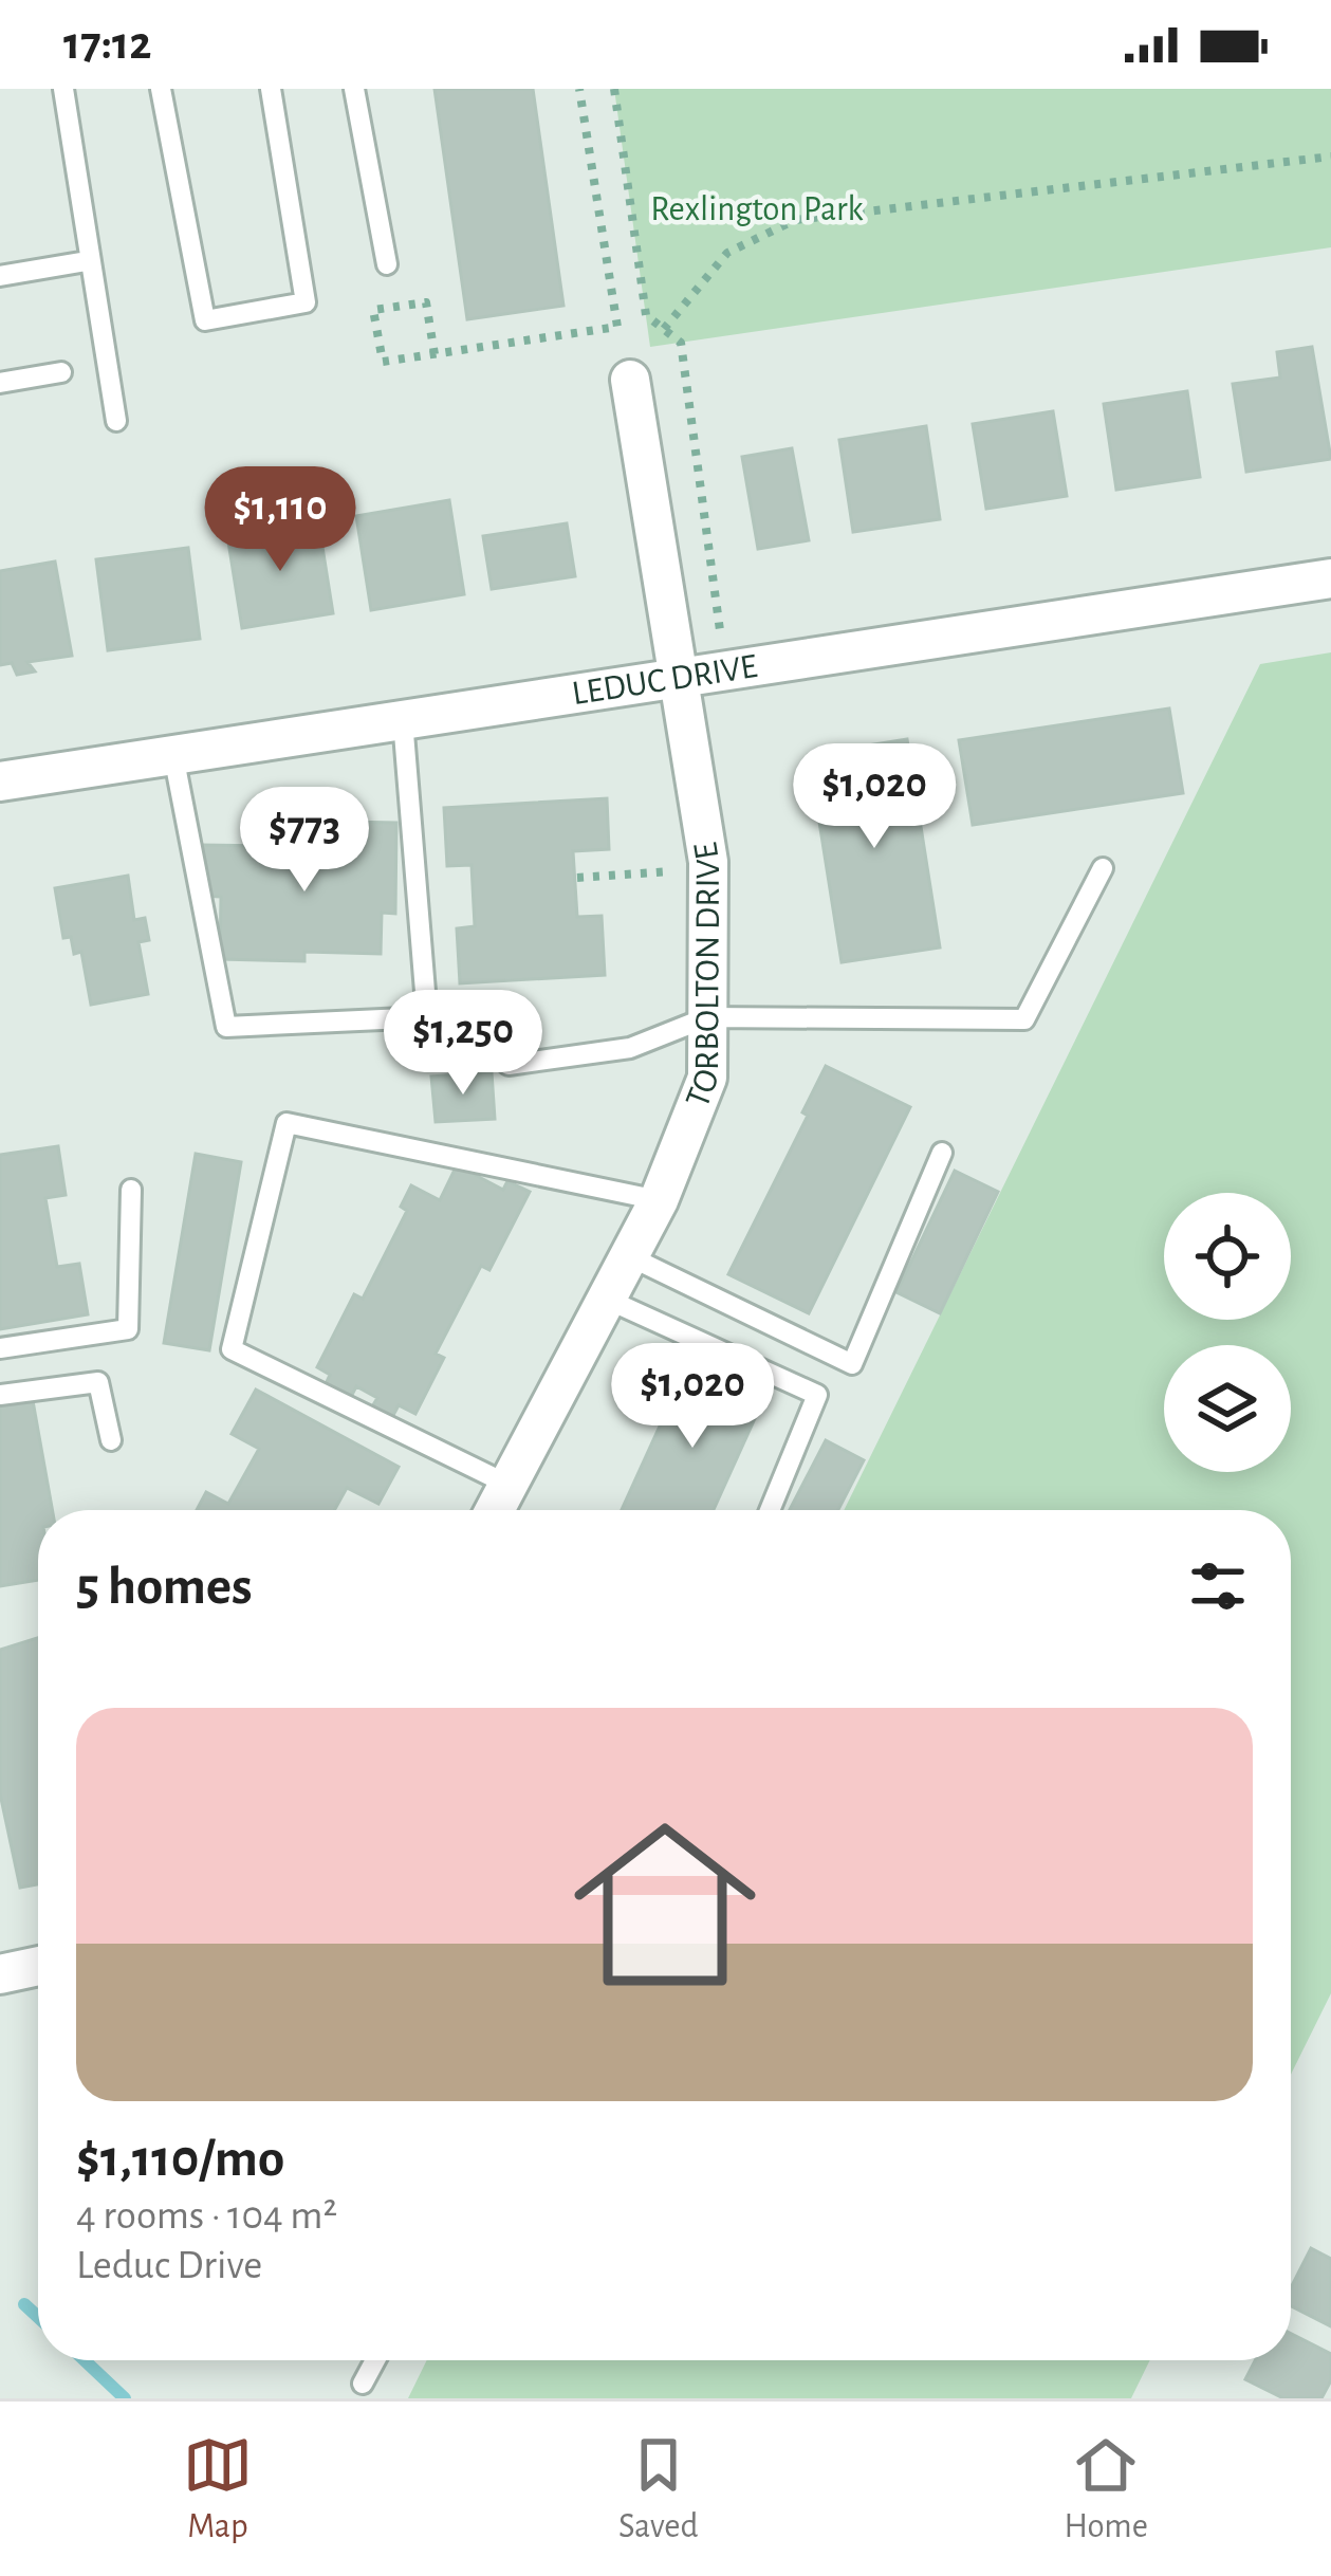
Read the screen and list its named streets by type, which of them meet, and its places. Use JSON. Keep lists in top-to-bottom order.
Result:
{
  "streets": {
    "street": ["LEDUC DRIVE", "TORBOLTON DRIVE"]
  },
  "crossings": [
    ["LEDUC DRIVE", "TORBOLTON DRIVE"]
  ],
  "parks": ["Rexlington Park"],
  "page": {
    "status": "17:12",
    "price": [
      "$1,110",
      "$1,020",
      "$773",
      "$1,250",
      "$1,020"
    ],
    "heading": "5 homes",
    "list": [
      {
        "name": "$1,110/mo",
        "note": "4 rooms · 104 m² · Leduc Drive"
      }
    ],
    "tabs": ["Map", "Saved", "Home"]
  }
}
